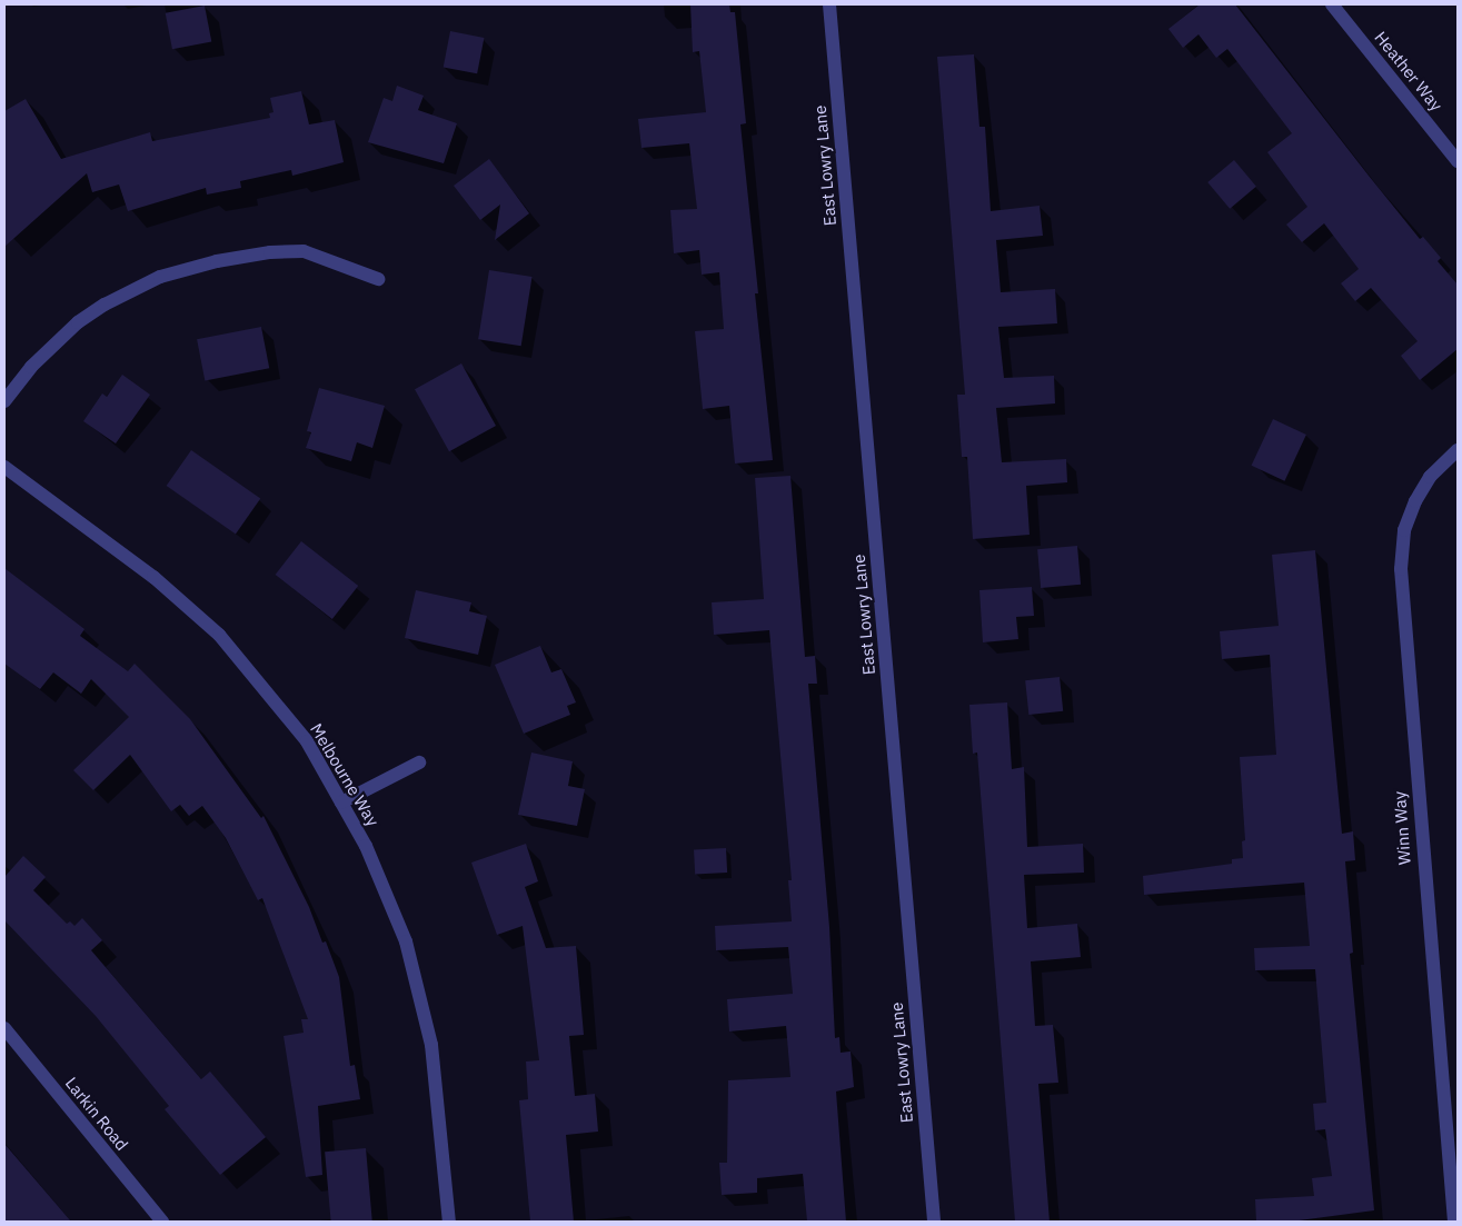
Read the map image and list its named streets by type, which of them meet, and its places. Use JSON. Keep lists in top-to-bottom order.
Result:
{
  "streets": {
    "street": [
      "Heather Way",
      "East Lowry Lane",
      "Melbourne Way",
      "Winn Way",
      "Larkin Road"
    ]
  }
}
